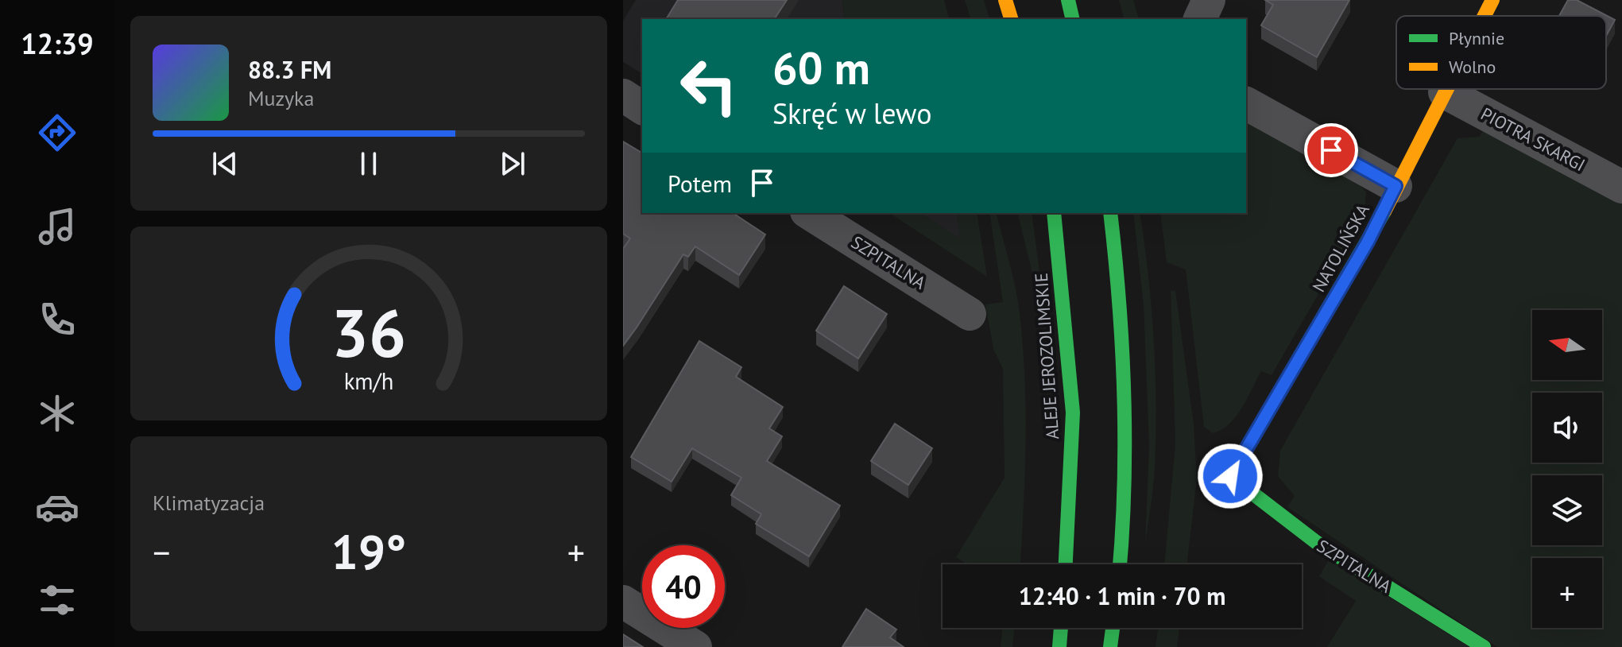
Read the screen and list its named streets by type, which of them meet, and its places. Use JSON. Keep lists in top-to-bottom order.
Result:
{
  "streets": {
    "main road": ["NATOLIŃSKA", "SZPITALNA", "ALEJE JEROZOLIMSKIE"],
    "street": ["PIOTRA SKARGI"]
  },
  "crossings": [
    ["PIOTRA SKARGI", "NATOLIŃSKA"],
    ["NATOLIŃSKA", "SZPITALNA"]
  ],
  "legend": ["Płynnie", "Wolno"],
  "north": "left",
  "page": {
    "tabs": "12:39",
    "turn": ["60 m", "Skręć w lewo"],
    "song": ["88.3 FM", "Muzyka"],
    "then": "Potem",
    "map_buttons": "+",
    "tile": "Klimatyzacja",
    "heat": ["−", "19°", "+"],
    "limit": "40",
    "trip": "12:40 · 1 min · 70 m",
    "gauge": ["36", "km/h"]
  }
}
